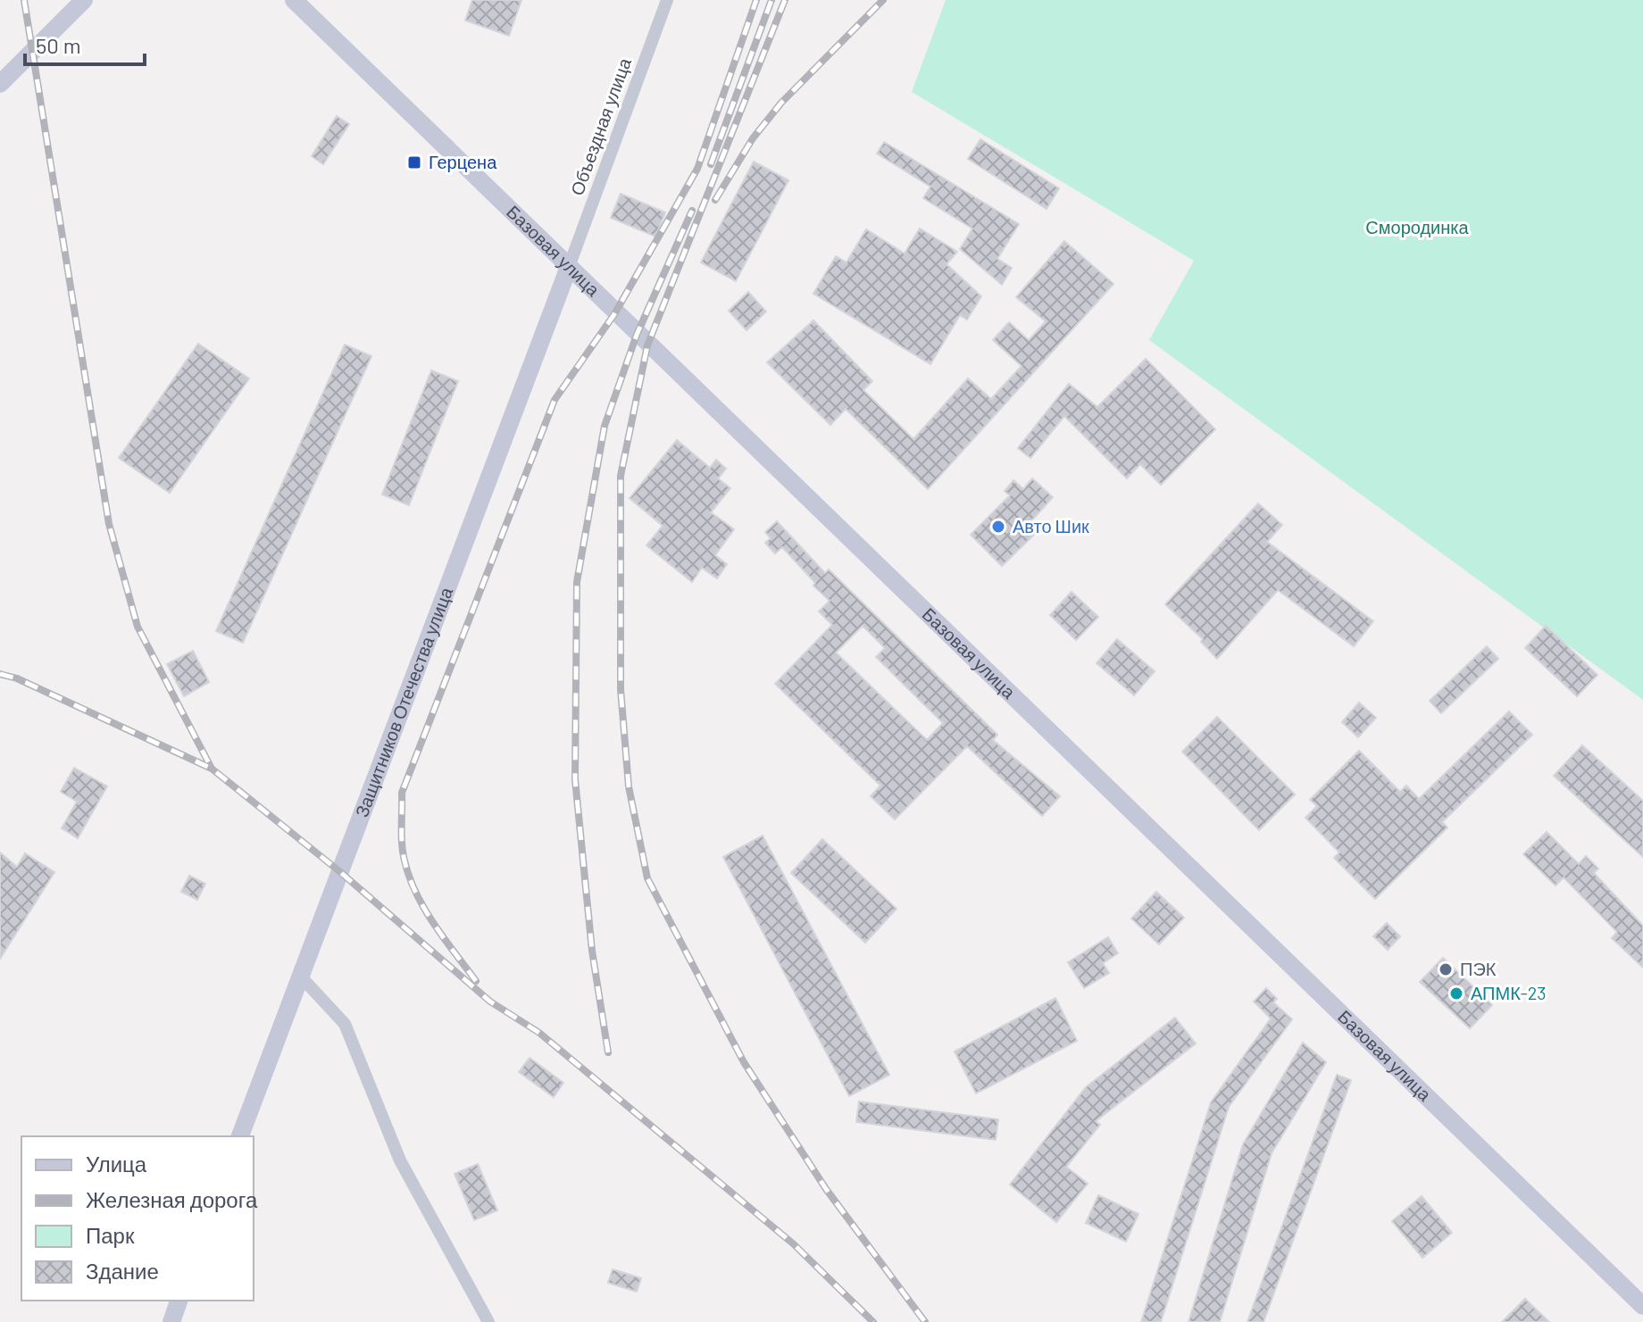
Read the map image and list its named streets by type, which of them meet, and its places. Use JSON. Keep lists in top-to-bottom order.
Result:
{
  "streets": {
    "main road": ["Базовая улица", "Защитников Отечества улица"],
    "street": ["Объездная улица"]
  },
  "crossings": [
    ["Объездная улица", "Базовая улица"],
    ["Объездная улица", "Защитников Отечества улица"],
    ["Базовая улица", "Защитников Отечества улица"]
  ],
  "parks": ["Смородинка"],
  "places": {
    "transit": ["Герцена"],
    "other": ["Авто Шик", "ПЭК", "АПМК-23"]
  },
  "legend": [
    "Улица",
    "Железная дорога",
    "Парк",
    "Здание"
  ],
  "scale_bar": "50 m"
}
